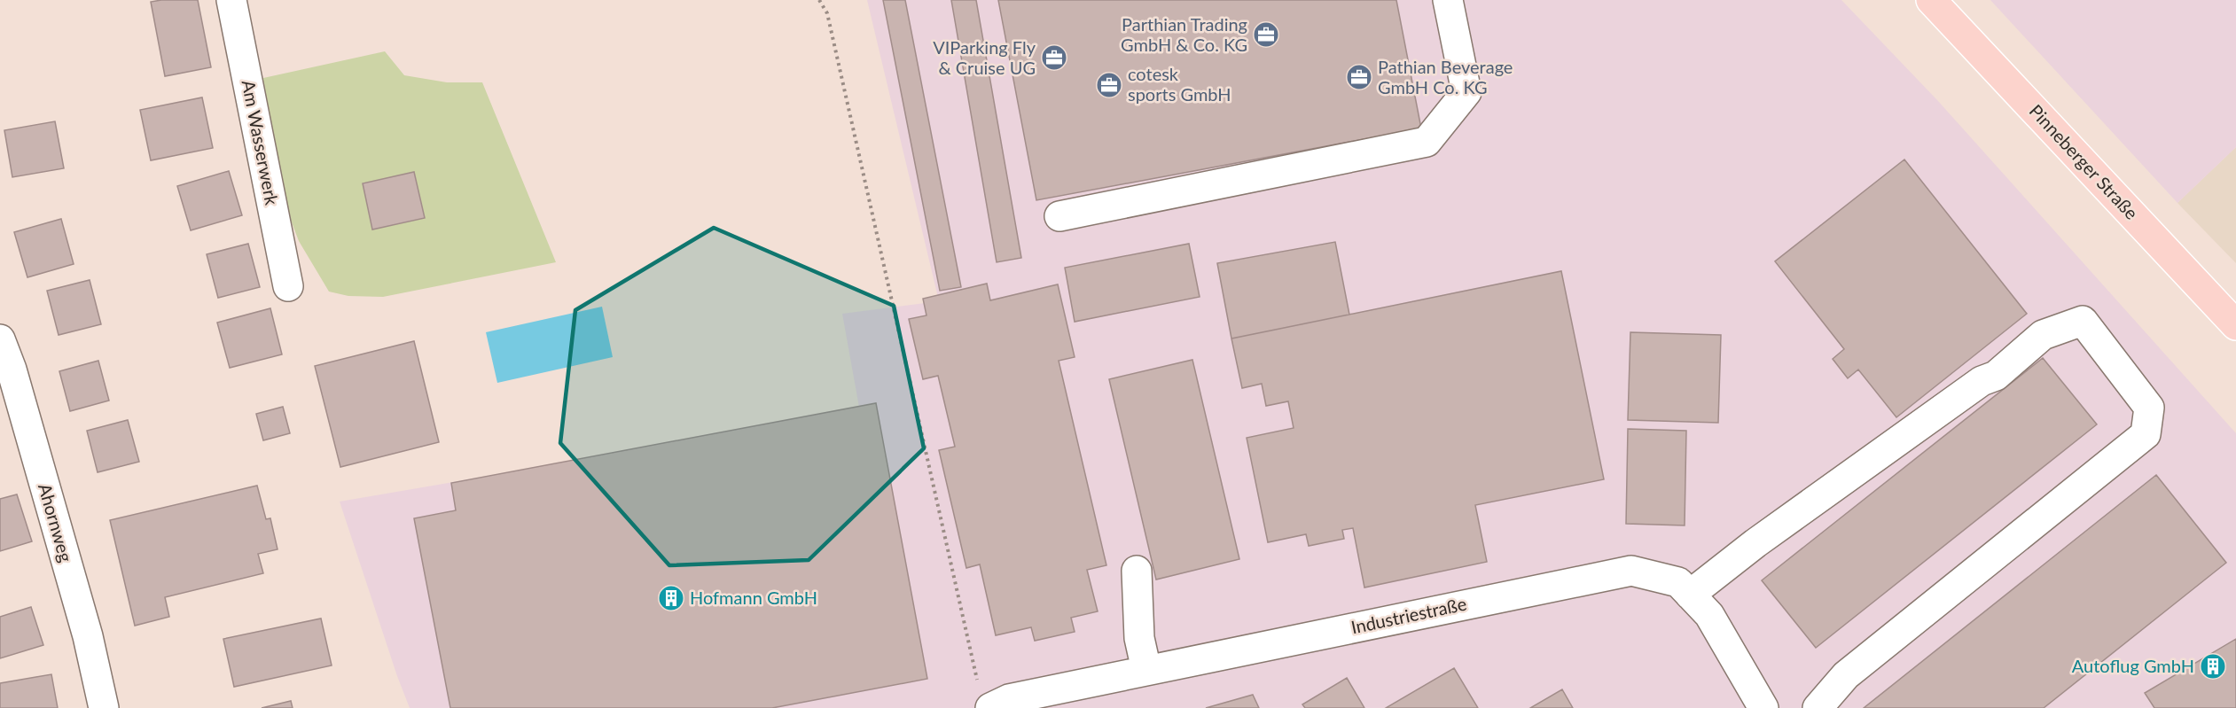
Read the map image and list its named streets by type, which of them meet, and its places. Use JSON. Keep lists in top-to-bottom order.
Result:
{
  "streets": {
    "main road": ["Pinneberger Straße"],
    "street": ["Am Wasserwerk", "Ahornweg", "Industriestraße"]
  },
  "places": {
    "office": [
      "Parthian Trading GmbH & Co. KG",
      "VIParking Fly & Cruise UG",
      "Pathian Beverage GmbH Co. KG",
      "cotesk sports GmbH"
    ],
    "building": ["Hofmann GmbH", "Autoflug GmbH"]
  }
}
